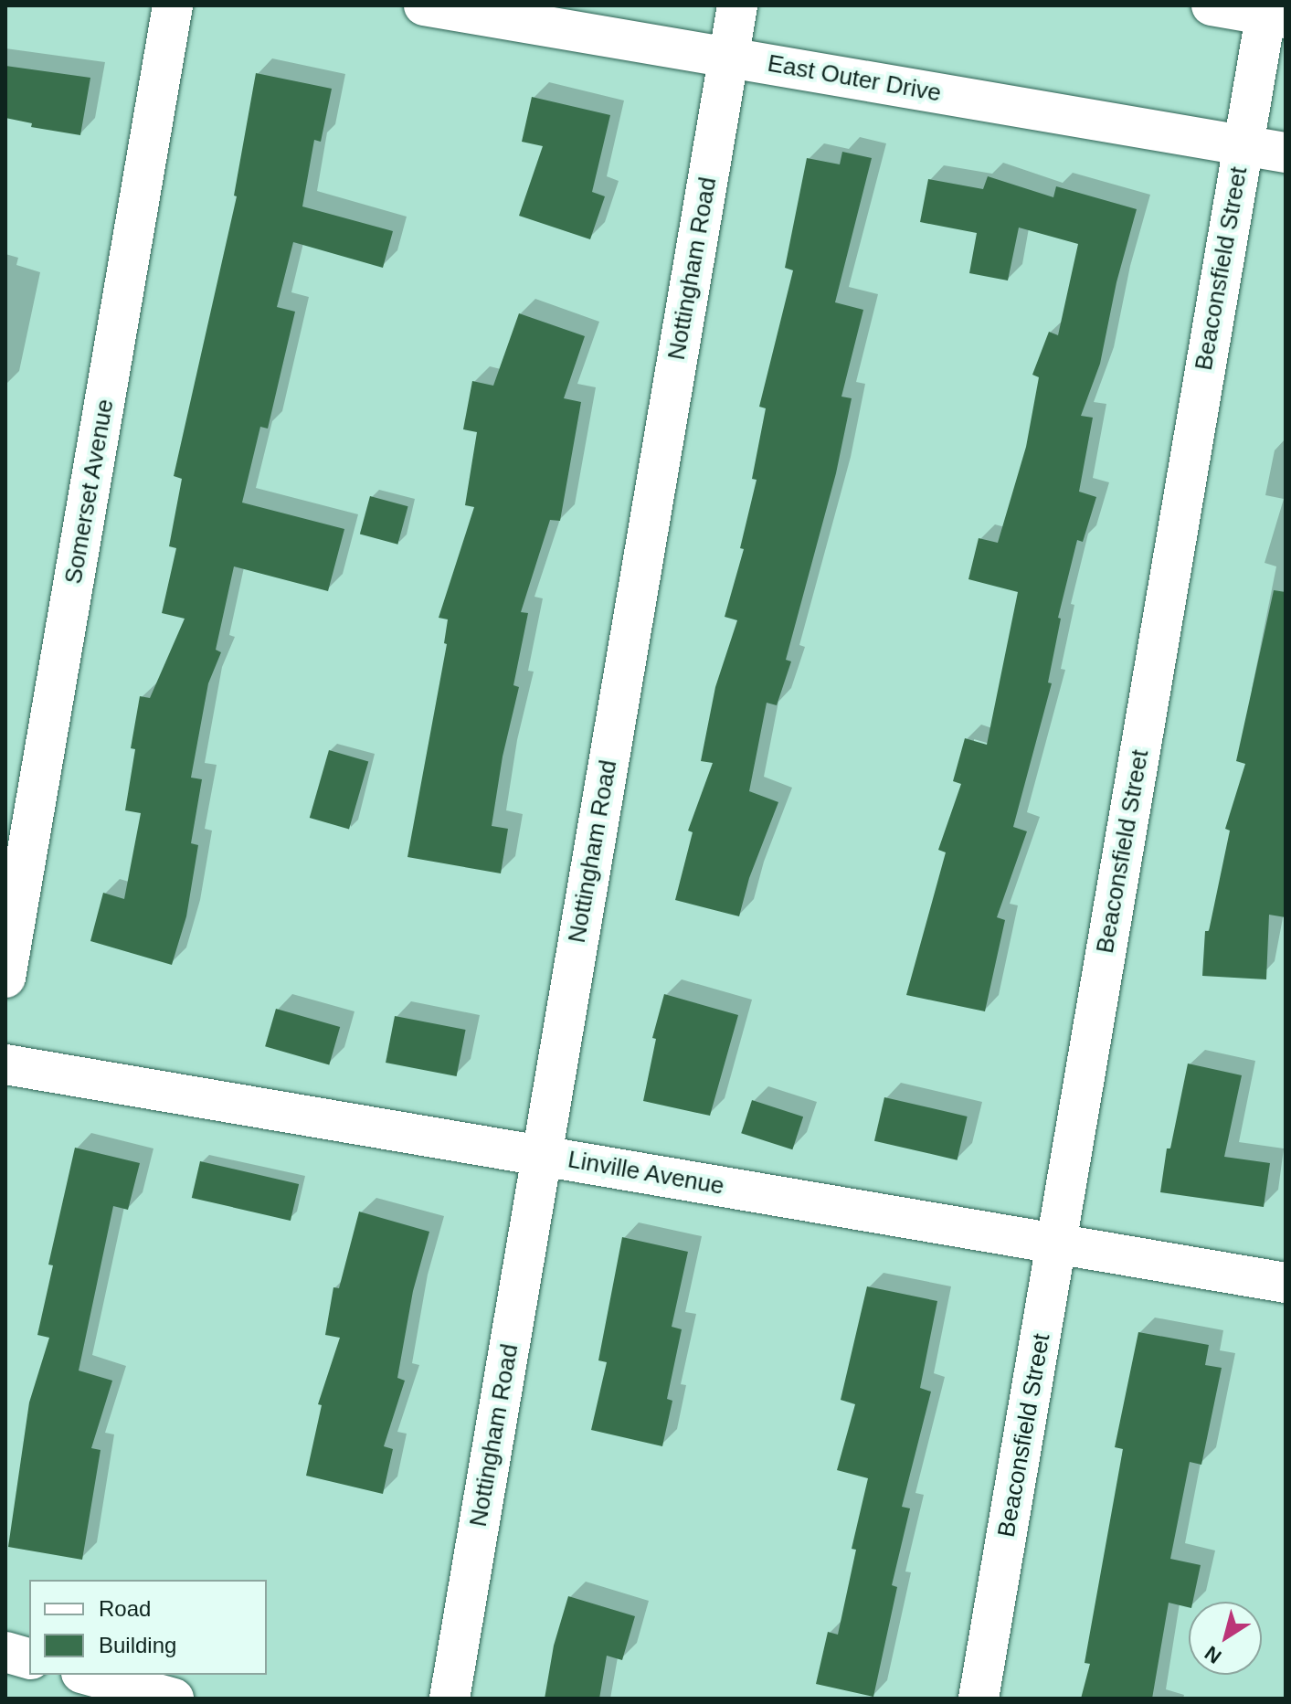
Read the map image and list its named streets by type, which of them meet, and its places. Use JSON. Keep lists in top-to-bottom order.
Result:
{
  "streets": {
    "street": [
      "East Outer Drive",
      "Nottingham Road",
      "Beaconsfield Street",
      "Somerset Avenue",
      "Linville Avenue"
    ]
  },
  "crossings": [
    ["East Outer Drive", "Nottingham Road"],
    ["East Outer Drive", "Beaconsfield Street"],
    ["Nottingham Road", "Linville Avenue"],
    ["Beaconsfield Street", "Linville Avenue"]
  ],
  "legend": ["Road", "Building"],
  "north": "bottom left"
}
